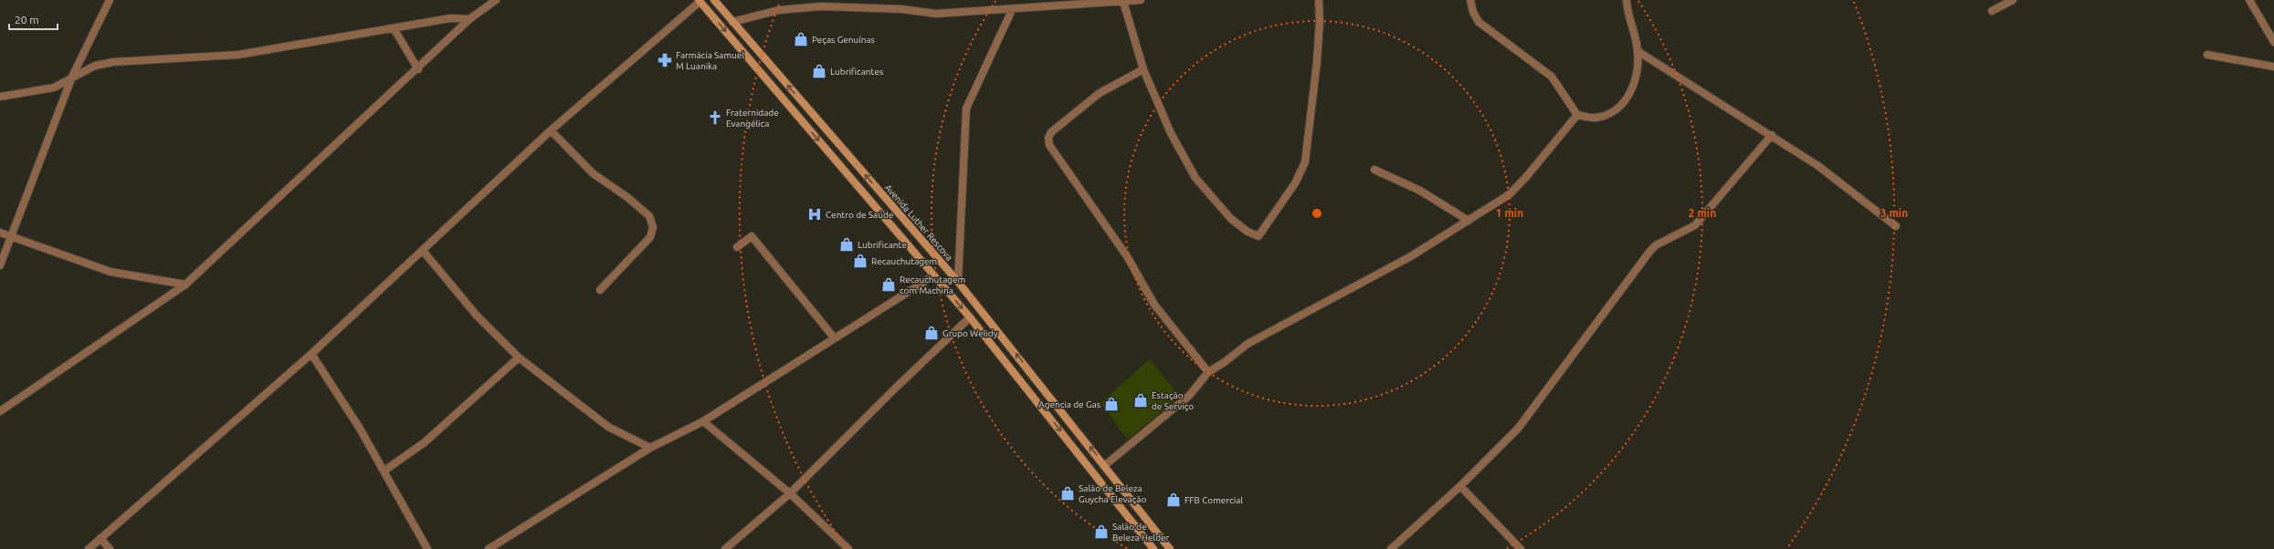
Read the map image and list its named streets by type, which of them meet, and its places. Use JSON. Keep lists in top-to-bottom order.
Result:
{
  "streets": {
    "main road": ["Avenida Luther Rescova"]
  },
  "places": {
    "shop": [
      "Peças Genuínas",
      "Lubrificantes",
      "Lubrificante",
      "Recauchutagem",
      "Recauchutagem com Machina",
      "Grupo Welidy",
      "Estação de Serviço",
      "Agencia de Gas",
      "Salão de Beleza Guycha Elevação",
      "FFB Comercial",
      "Salão de Beleza Helder"
    ],
    "pharmacy": ["Farmácia Samuel M Luanika"],
    "church": ["Fraternidade Evangélica"],
    "hospital": ["Centro de Saúde"]
  },
  "scale_bar": "20 m",
  "rings": ["1 min", "2 min", "3 min"]
}
